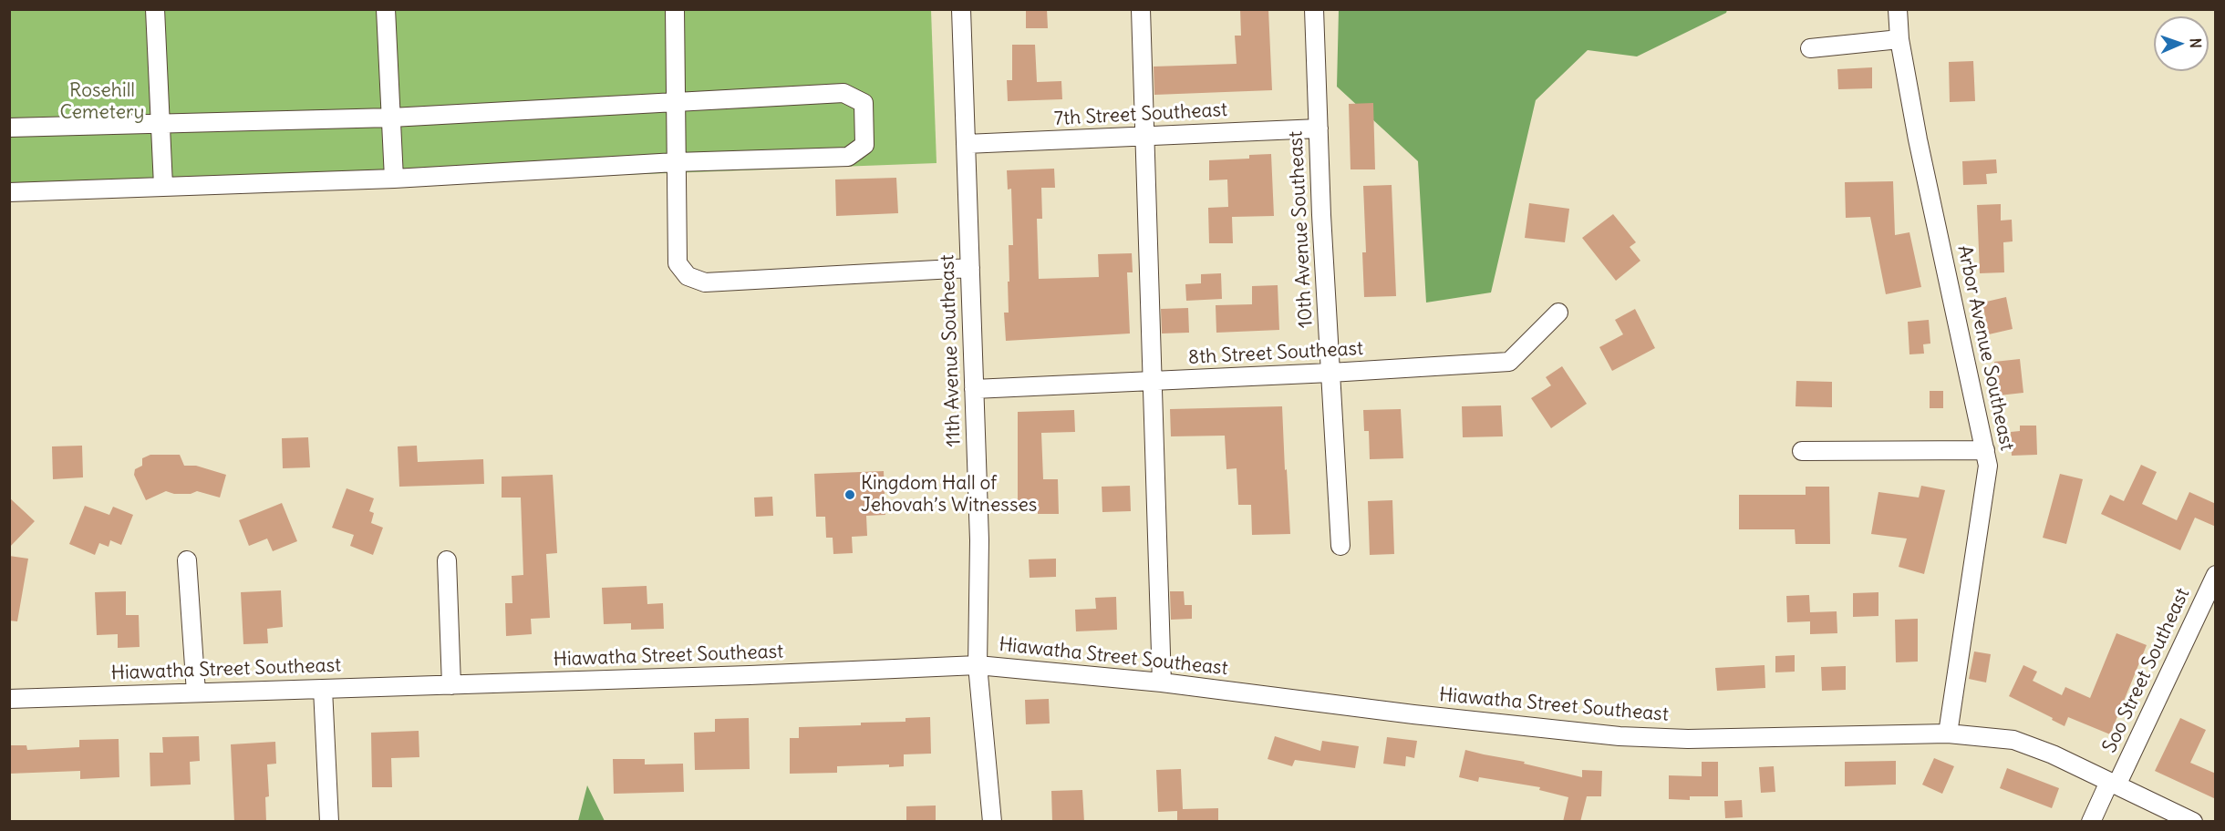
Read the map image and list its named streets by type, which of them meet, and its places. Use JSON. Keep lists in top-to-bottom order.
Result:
{
  "streets": {
    "street": [
      "7th Street Southeast",
      "10th Avenue Southeast",
      "Arbor Avenue Southeast",
      "11th Avenue Southeast",
      "8th Street Southeast",
      "Hiawatha Street Southeast",
      "Soo Street Southeast"
    ]
  },
  "crossings": [
    ["7th Street Southeast", "10th Avenue Southeast"],
    ["7th Street Southeast", "11th Avenue Southeast"],
    ["10th Avenue Southeast", "8th Street Southeast"],
    ["Arbor Avenue Southeast", "Hiawatha Street Southeast"],
    ["11th Avenue Southeast", "8th Street Southeast"],
    ["11th Avenue Southeast", "Hiawatha Street Southeast"],
    ["Hiawatha Street Southeast", "Soo Street Southeast"]
  ],
  "parks": ["Rosehill Cemetery"],
  "places": ["Kingdom Hall of Jehovah’s Witnesses"],
  "north": "right"
}
